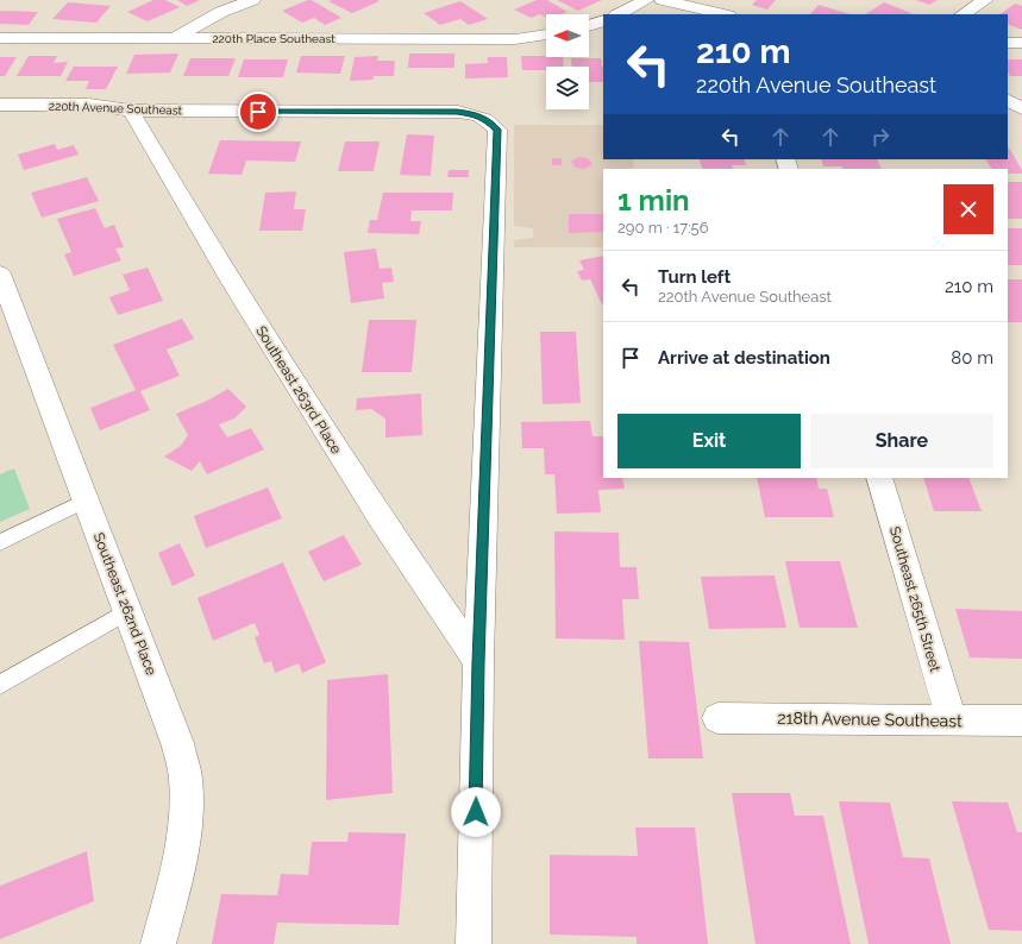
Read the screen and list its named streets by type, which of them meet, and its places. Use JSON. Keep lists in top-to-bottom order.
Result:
{
  "streets": {
    "street": [
      "220th Place Southeast",
      "220th Avenue Southeast",
      "Southeast 263rd Place",
      "Southeast 265th Street",
      "Southeast 262nd Place",
      "218th Avenue Southeast"
    ]
  },
  "crossings": [
    ["220th Avenue Southeast", "Southeast 263rd Place"],
    ["Southeast 265th Street", "218th Avenue Southeast"]
  ],
  "north": "left",
  "page": {
    "turn": ["210 m", "220th Avenue Southeast"],
    "heading": ["1 min", "290 m · 17:56"],
    "list": [
      {
        "name": "Turn left",
        "note": "220th Avenue Southeast",
        "value": "210 m"
      },
      {
        "name": "Arrive at destination",
        "value": "80 m"
      }
    ],
    "buttons": ["Exit", "Share"]
  }
}
